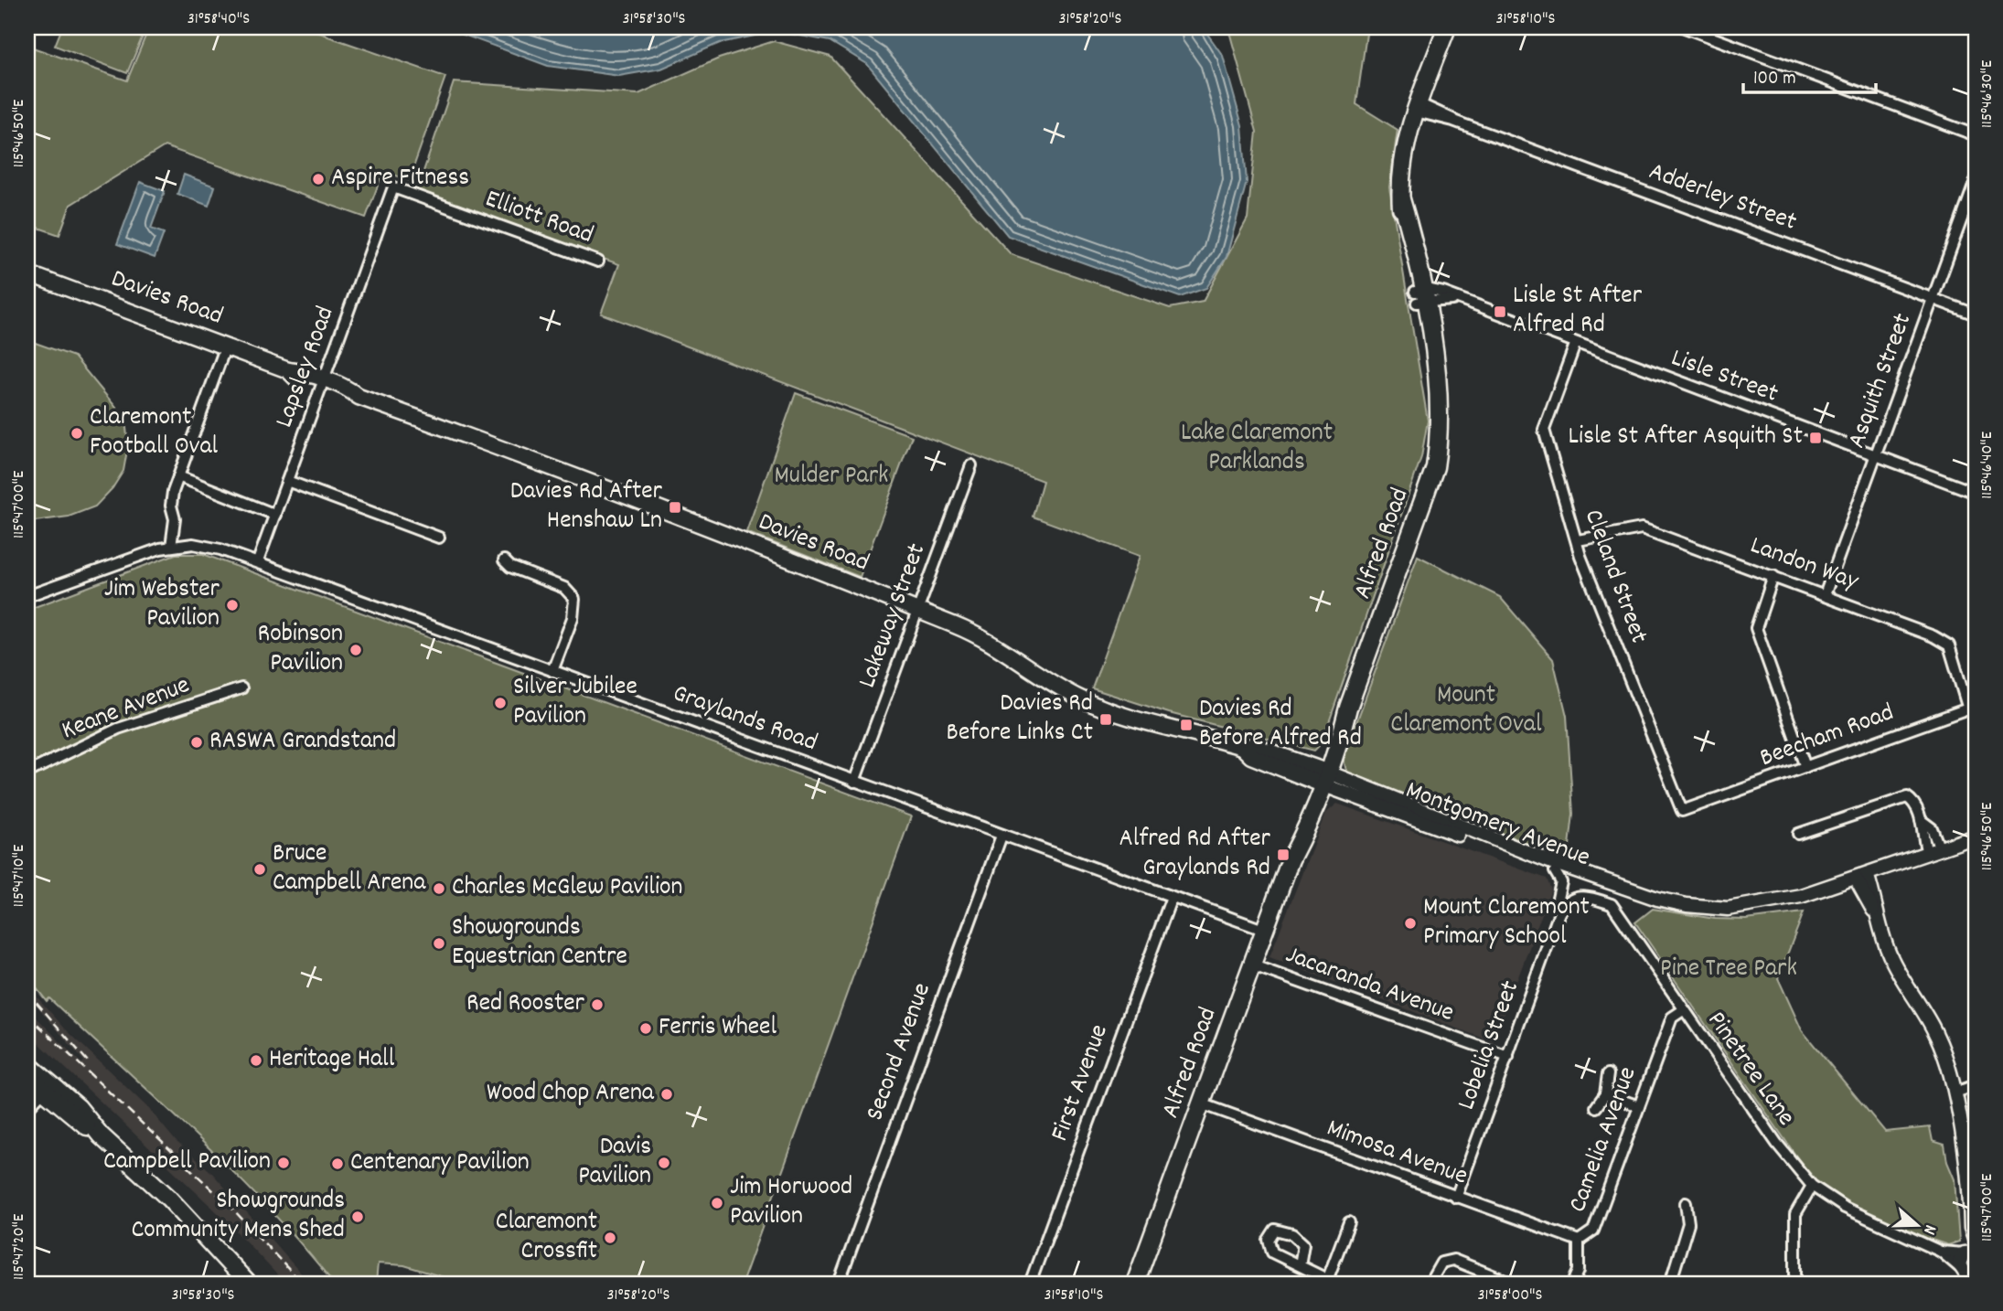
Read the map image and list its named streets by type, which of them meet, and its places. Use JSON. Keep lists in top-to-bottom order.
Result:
{
  "streets": {
    "main road": ["Davies Road", "Alfred Road"],
    "street": [
      "Adderley Street",
      "Elliott Road",
      "Lapsley Road",
      "Lisle Street",
      "Asquith Street",
      "Landon Way",
      "Cleland Street",
      "Lakeway Street",
      "Keane Avenue",
      "Graylands Road",
      "Beecham Road",
      "Montgomery Avenue",
      "Jacaranda Avenue",
      "Lobelia Street",
      "Second Avenue",
      "Pinetree Lane",
      "First Avenue",
      "Camelia Avenue",
      "Mimosa Avenue"
    ]
  },
  "crossings": [
    ["Adderley Street", "Asquith Street"],
    ["Adderley Street", "Alfred Road"],
    ["Elliott Road", "Lapsley Road"],
    ["Davies Road", "Lapsley Road"],
    ["Davies Road", "Alfred Road"],
    ["Davies Road", "Lakeway Street"],
    ["Davies Road", "Montgomery Avenue"],
    ["Lapsley Road", "Graylands Road"],
    ["Lisle Street", "Asquith Street"],
    ["Lisle Street", "Alfred Road"],
    ["Lisle Street", "Cleland Street"],
    ["Asquith Street", "Landon Way"],
    ["Alfred Road", "Graylands Road"],
    ["Alfred Road", "Montgomery Avenue"],
    ["Alfred Road", "Jacaranda Avenue"],
    ["Alfred Road", "Mimosa Avenue"],
    ["Landon Way", "Cleland Street"],
    ["Landon Way", "Beecham Road"],
    ["Cleland Street", "Beecham Road"],
    ["Lakeway Street", "Graylands Road"],
    ["Graylands Road", "Second Avenue"],
    ["Graylands Road", "First Avenue"],
    ["Montgomery Avenue", "Lobelia Street"],
    ["Jacaranda Avenue", "Lobelia Street"],
    ["Lobelia Street", "Pinetree Lane"],
    ["Lobelia Street", "Mimosa Avenue"],
    ["Pinetree Lane", "Camelia Avenue"],
    ["Camelia Avenue", "Mimosa Avenue"]
  ],
  "parks": [
    "Lake Claremont Parklands",
    "Mulder Park",
    "Mount Claremont Oval",
    "Pine Tree Park"
  ],
  "places": {
    "other": [
      "Aspire Fitness",
      "Claremont Football Oval",
      "Jim Webster Pavilion",
      "Robinson Pavilion",
      "Silver Jubilee Pavilion",
      "RASWA Grandstand",
      "Bruce Campbell Arena",
      "Charles McGlew Pavilion",
      "Mount Claremont Primary School",
      "Showgrounds Equestrian Centre",
      "Red Rooster",
      "Ferris Wheel",
      "Heritage Hall",
      "Wood Chop Arena",
      "Campbell Pavilion",
      "Davis Pavilion",
      "Centenary Pavilion",
      "Jim Horwood Pavilion",
      "Showgrounds Community Mens Shed",
      "Claremont Crossfit"
    ],
    "transit": [
      "Lisle St After Alfred Rd",
      "Lisle St After Asquith St",
      "Davies Rd After Henshaw Ln",
      "Davies Rd Before Links Ct",
      "Davies Rd Before Alfred Rd",
      "Alfred Rd After Graylands Rd"
    ]
  },
  "scale_bar": "100 m",
  "north": "right",
  "coordinates": [
    "31°58'40\"S",
    "31°58'30\"S",
    "31°58'20\"S",
    "31°58'10\"S",
    "115°46'30\"E",
    "115°46'50\"E",
    "115°46'40\"E",
    "115°47'00\"E",
    "115°47'10\"E",
    "115°47'20\"E",
    "31°58'00\"S"
  ]
}
